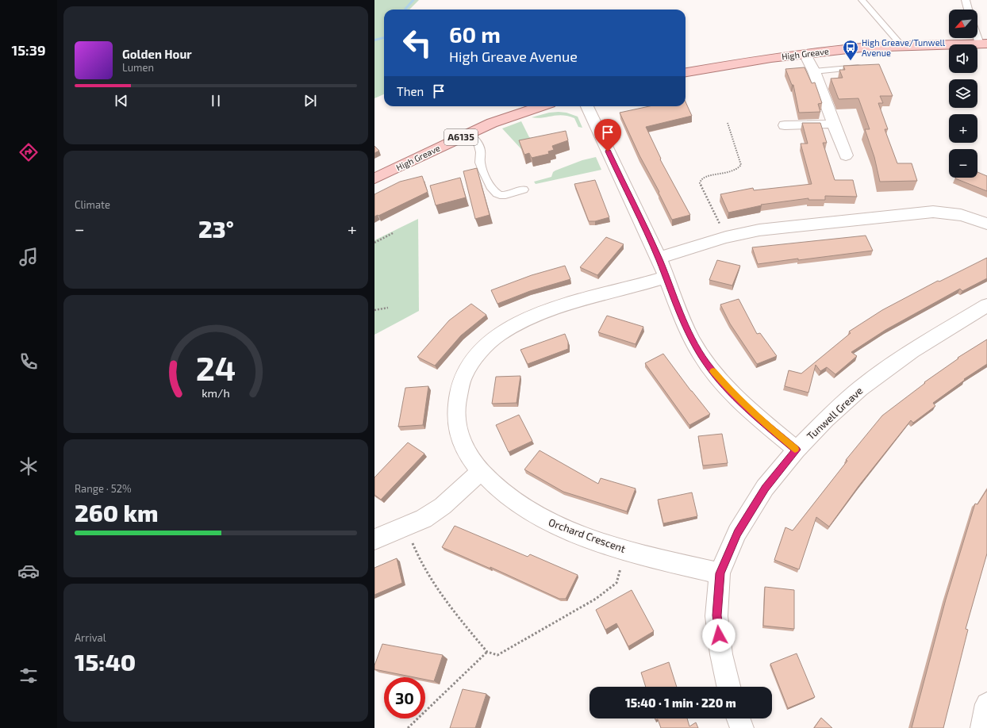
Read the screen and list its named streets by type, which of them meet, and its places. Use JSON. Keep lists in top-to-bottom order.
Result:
{
  "streets": {
    "main road": ["High Greave", "A6135"],
    "street": ["Tunwell Greave", "Orchard Crescent"]
  },
  "crossings": [
    ["Tunwell Greave", "Orchard Crescent"]
  ],
  "places": {
    "bus stop": ["High Greave/Tunwell Avenue"]
  },
  "north": "bottom left",
  "page": {
    "tabs": "15:39",
    "map_buttons": ["+", "−"],
    "turn": ["60 m", "High Greave Avenue"],
    "song": ["Golden Hour", "Lumen"],
    "then": "Then",
    "tile": [
      "Climate",
      ["Range · 52%", "260 km"],
      ["Arrival", "15:40"]
    ],
    "heat": ["−", "23°", "+"],
    "limit": "30",
    "trip": "15:40 · 1 min · 220 m",
    "gauge": ["24", "km/h"]
  }
}
